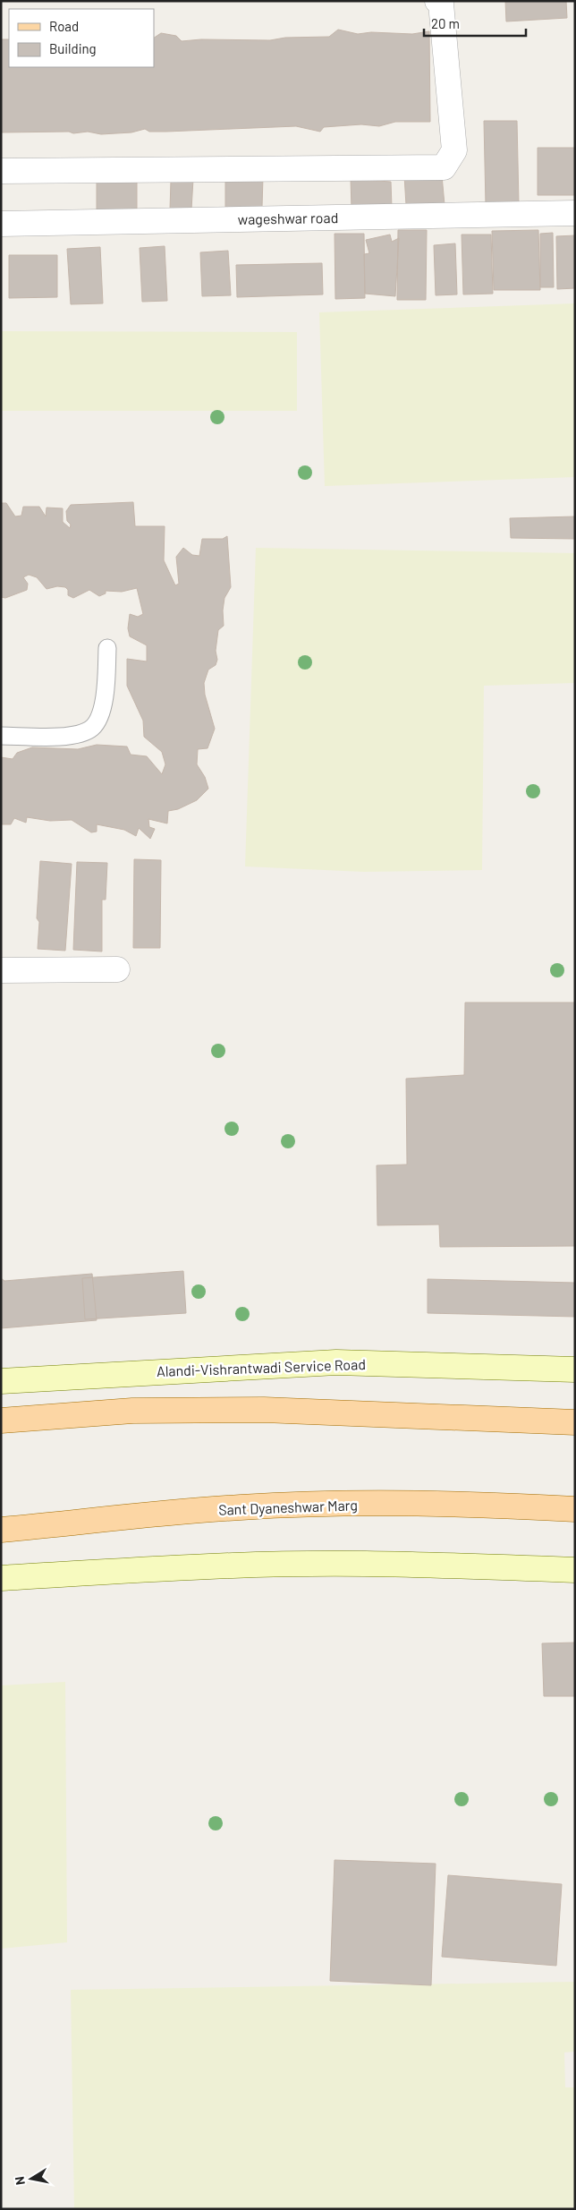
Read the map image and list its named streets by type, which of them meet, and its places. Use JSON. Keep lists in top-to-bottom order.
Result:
{
  "streets": {
    "main road": ["Sant Dyaneshwar Marg"],
    "street": ["wageshwar road", "Alandi-Vishrantwadi Service Road"]
  },
  "legend": ["Road", "Building"],
  "scale_bar": "20 m",
  "north": "left"
}
